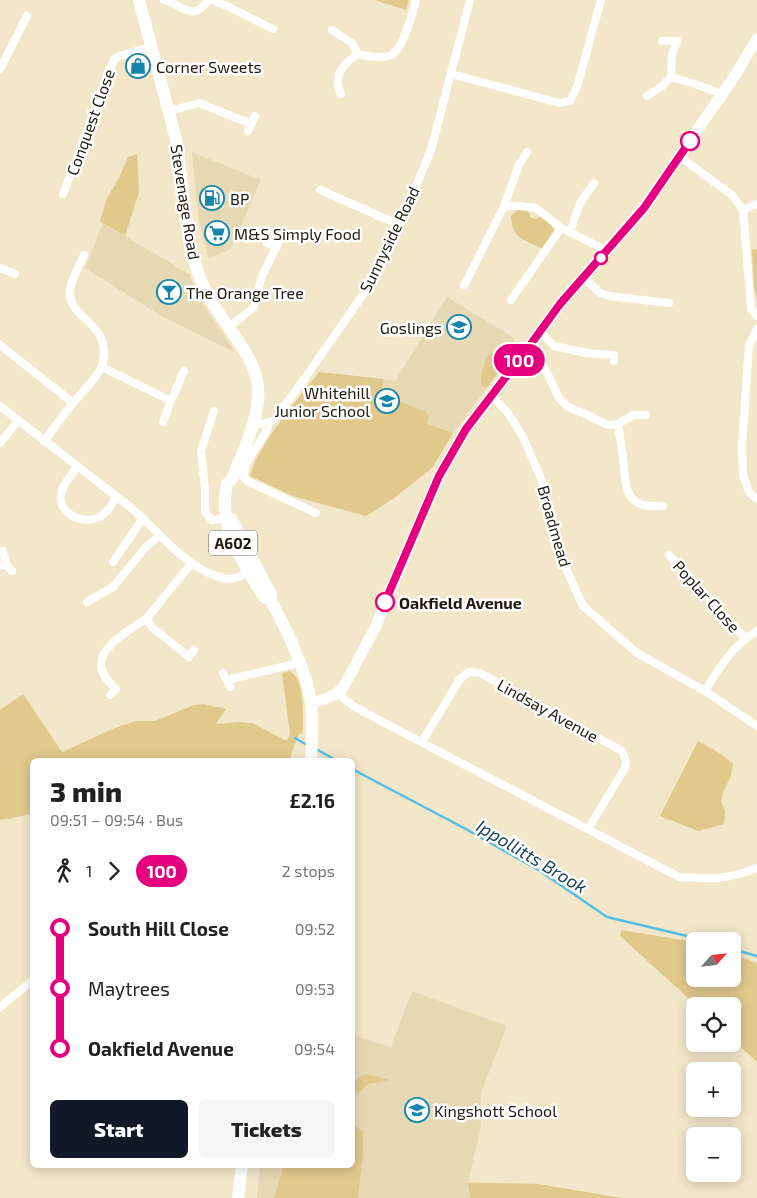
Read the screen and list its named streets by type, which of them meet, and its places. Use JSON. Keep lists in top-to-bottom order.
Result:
{
  "streets": {
    "main road": ["Stevenage Road", "A602"],
    "street": [
      "Conquest Close",
      "Sunnyside Road",
      "Broadmead",
      "Poplar Close",
      "Lindsay Avenue"
    ]
  },
  "crossings": [
    ["Conquest Close", "Stevenage Road"]
  ],
  "water": ["Ippollitts Brook"],
  "places": {
    "shop": ["Corner Sweets"],
    "fuel station": ["BP"],
    "supermarket": ["M&S Simply Food"],
    "bar": ["The Orange Tree"],
    "school or university": ["Goslings", "Whitehill Junior School", "Kingshott School"],
    "other": ["Oakfield Avenue"]
  },
  "lines": ["bus line 100"],
  "north": "top right",
  "page": {
    "on_map": "100",
    "heading": ["3 min", "09:51 – 09:54 · Bus", "£2.16"],
    "legs": ["1", "100", "2 stops"],
    "list": [
      {
        "name": "South Hill Close",
        "value": "09:52"
      },
      {
        "name": "Maytrees",
        "value": "09:53"
      },
      {
        "name": "Oakfield Avenue",
        "value": "09:54"
      }
    ],
    "map_buttons": ["+", "−"],
    "buttons": ["Start", "Tickets"]
  }
}
